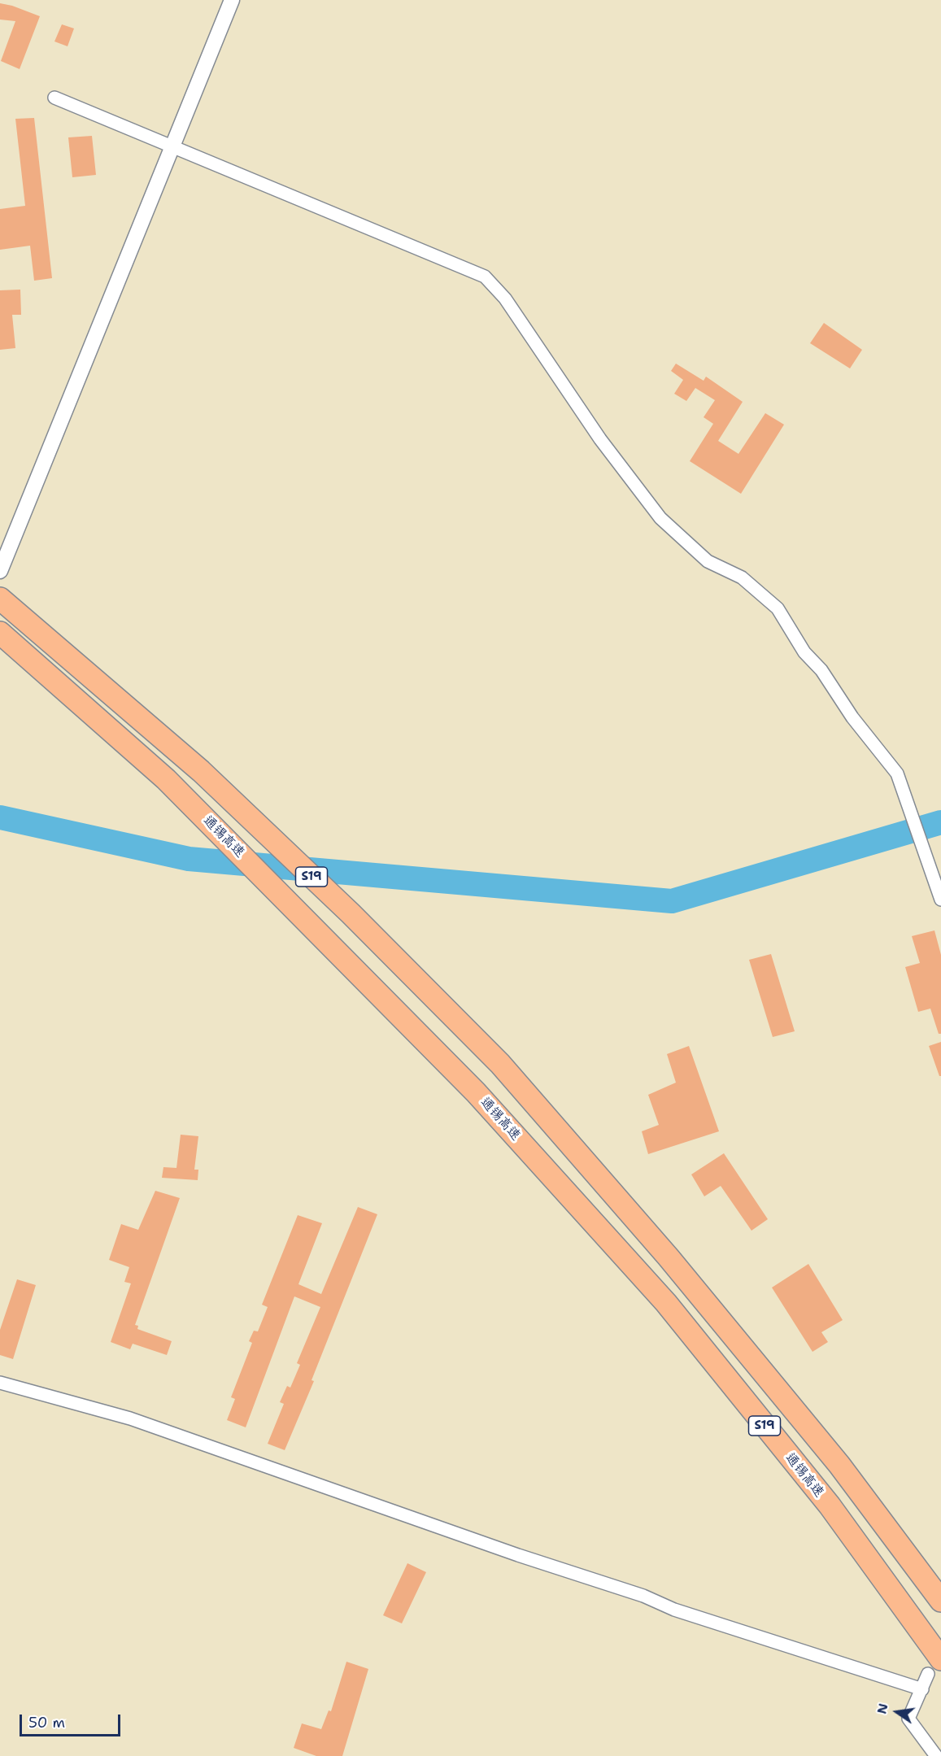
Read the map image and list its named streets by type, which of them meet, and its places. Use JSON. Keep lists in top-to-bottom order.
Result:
{
  "streets": {
    "highway": ["通锡高速", "S19"]
  },
  "scale_bar": "50 m",
  "north": "left"
}
